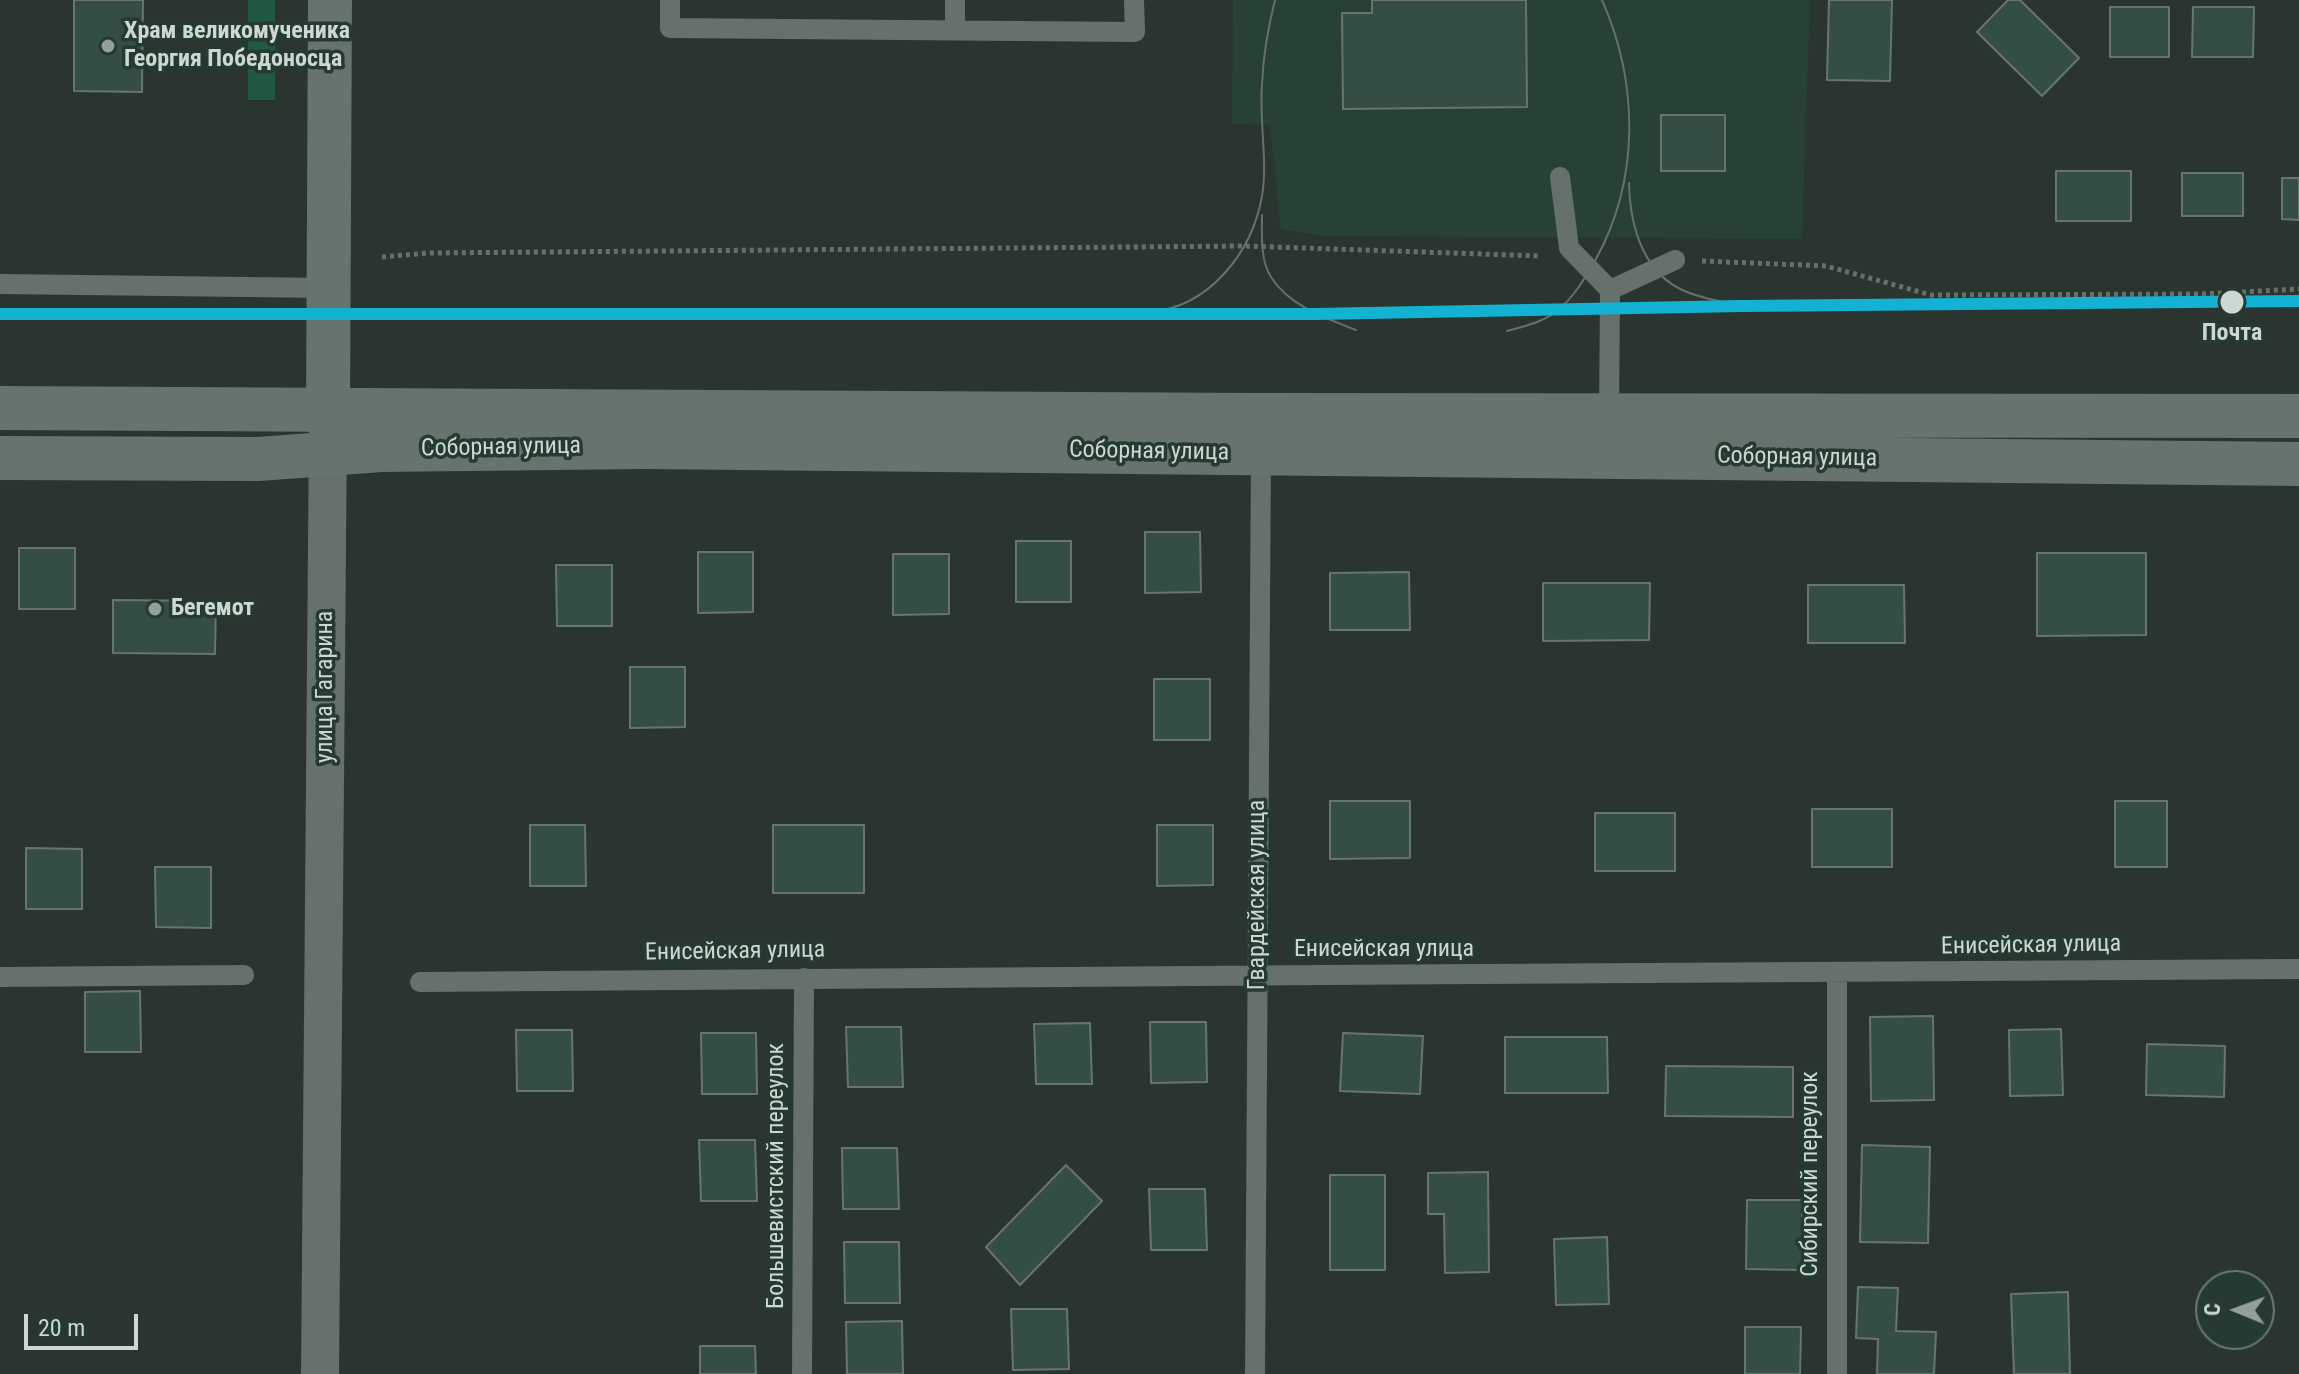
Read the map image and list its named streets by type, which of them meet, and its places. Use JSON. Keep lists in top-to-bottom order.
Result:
{
  "streets": {
    "main road": ["Соборная улица", "улица Гагарина"],
    "lane": [
      "Гвардейская улица",
      "Енисейская улица",
      "Сибирский переулок",
      "Большевистский переулок"
    ]
  },
  "crossings": [
    ["Соборная улица", "улица Гагарина"],
    ["Соборная улица", "Гвардейская улица"],
    ["Гвардейская улица", "Енисейская улица"],
    ["Енисейская улица", "Сибирский переулок"],
    ["Енисейская улица", "Большевистский переулок"]
  ],
  "places": ["Храм великомученика Георгия Победоносца", "Почта", "Бегемот"],
  "scale_bar": "20 m",
  "north": "left"
}
